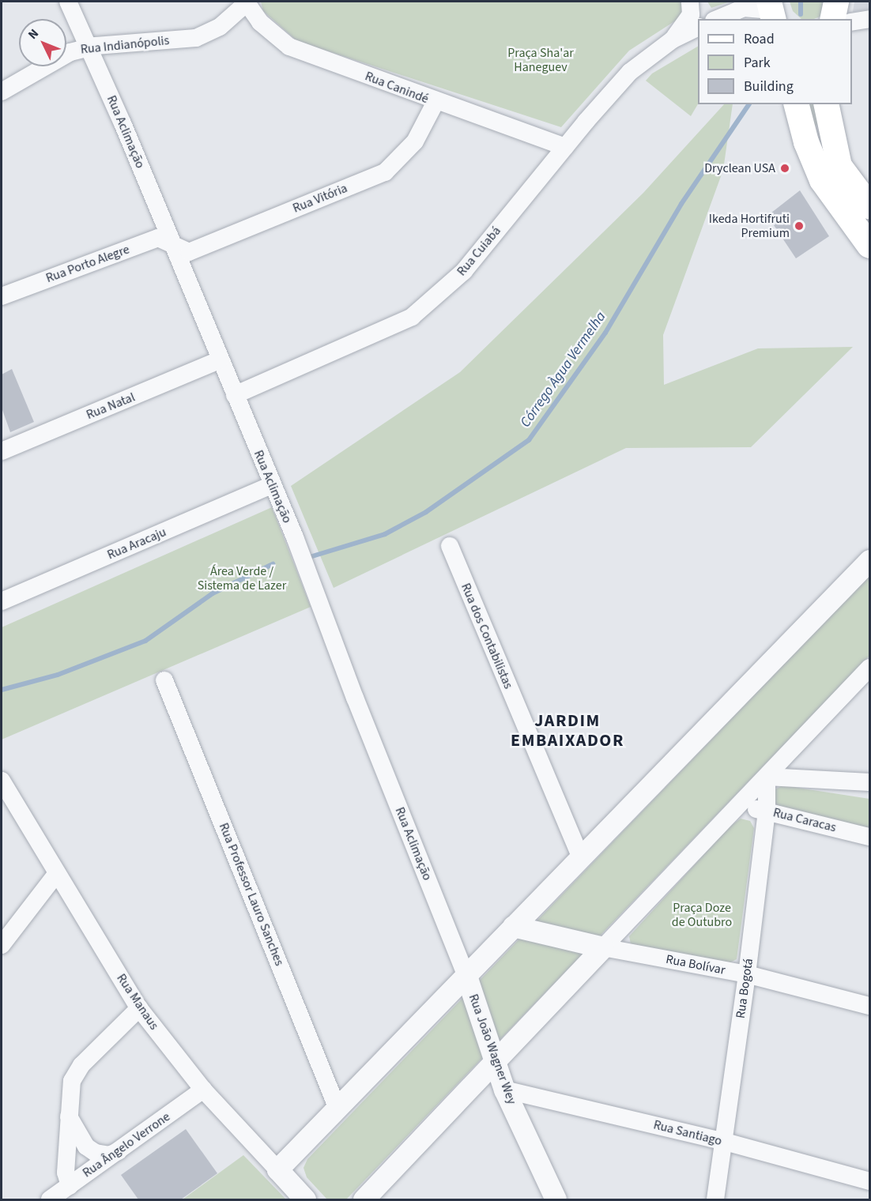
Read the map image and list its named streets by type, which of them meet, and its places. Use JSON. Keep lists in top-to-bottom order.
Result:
{
  "streets": {
    "street": [
      "Rua Indianópolis",
      "Rua Canindé",
      "Rua Aclimação",
      "Rua Vitória",
      "Rua Cuiabá",
      "Rua Porto Alegre",
      "Rua Natal",
      "Rua Aracaju",
      "Rua dos Contabilistas",
      "Rua Caracas",
      "Rua Professor Lauro Sanches",
      "Rua Bolívar",
      "Rua Bogotá",
      "Rua Manaus",
      "Rua João Wagner Wey",
      "Rua Santiago",
      "Rua Ângelo Verrone"
    ]
  },
  "crossings": [
    ["Rua Indianópolis", "Rua Canindé"],
    ["Rua Indianópolis", "Rua Aclimação"],
    ["Rua Canindé", "Rua Vitória"],
    ["Rua Canindé", "Rua Cuiabá"],
    ["Rua Aclimação", "Rua Vitória"],
    ["Rua Aclimação", "Rua Cuiabá"],
    ["Rua Aclimação", "Rua Porto Alegre"],
    ["Rua Aclimação", "Rua Natal"],
    ["Rua Aclimação", "Rua Aracaju"],
    ["Rua Aclimação", "Rua João Wagner Wey"],
    ["Rua Vitória", "Rua Porto Alegre"],
    ["Rua Caracas", "Rua Bogotá"],
    ["Rua Bolívar", "Rua Bogotá"],
    ["Rua Bogotá", "Rua Santiago"],
    ["Rua Manaus", "Rua Ângelo Verrone"],
    ["Rua João Wagner Wey", "Rua Santiago"]
  ],
  "districts": ["JARDIM EMBAIXADOR"],
  "water": ["Córrego Àgua Vermelha"],
  "parks": ["Praça Sha'ar Haneguev", "Área Verde / Sistema de Lazer", "Praça Doze de Outubro"],
  "places": ["Dryclean USA", "Ikeda Hortifruti Premium"],
  "legend": ["Road", "Park", "Building"],
  "north": "top left"
}
